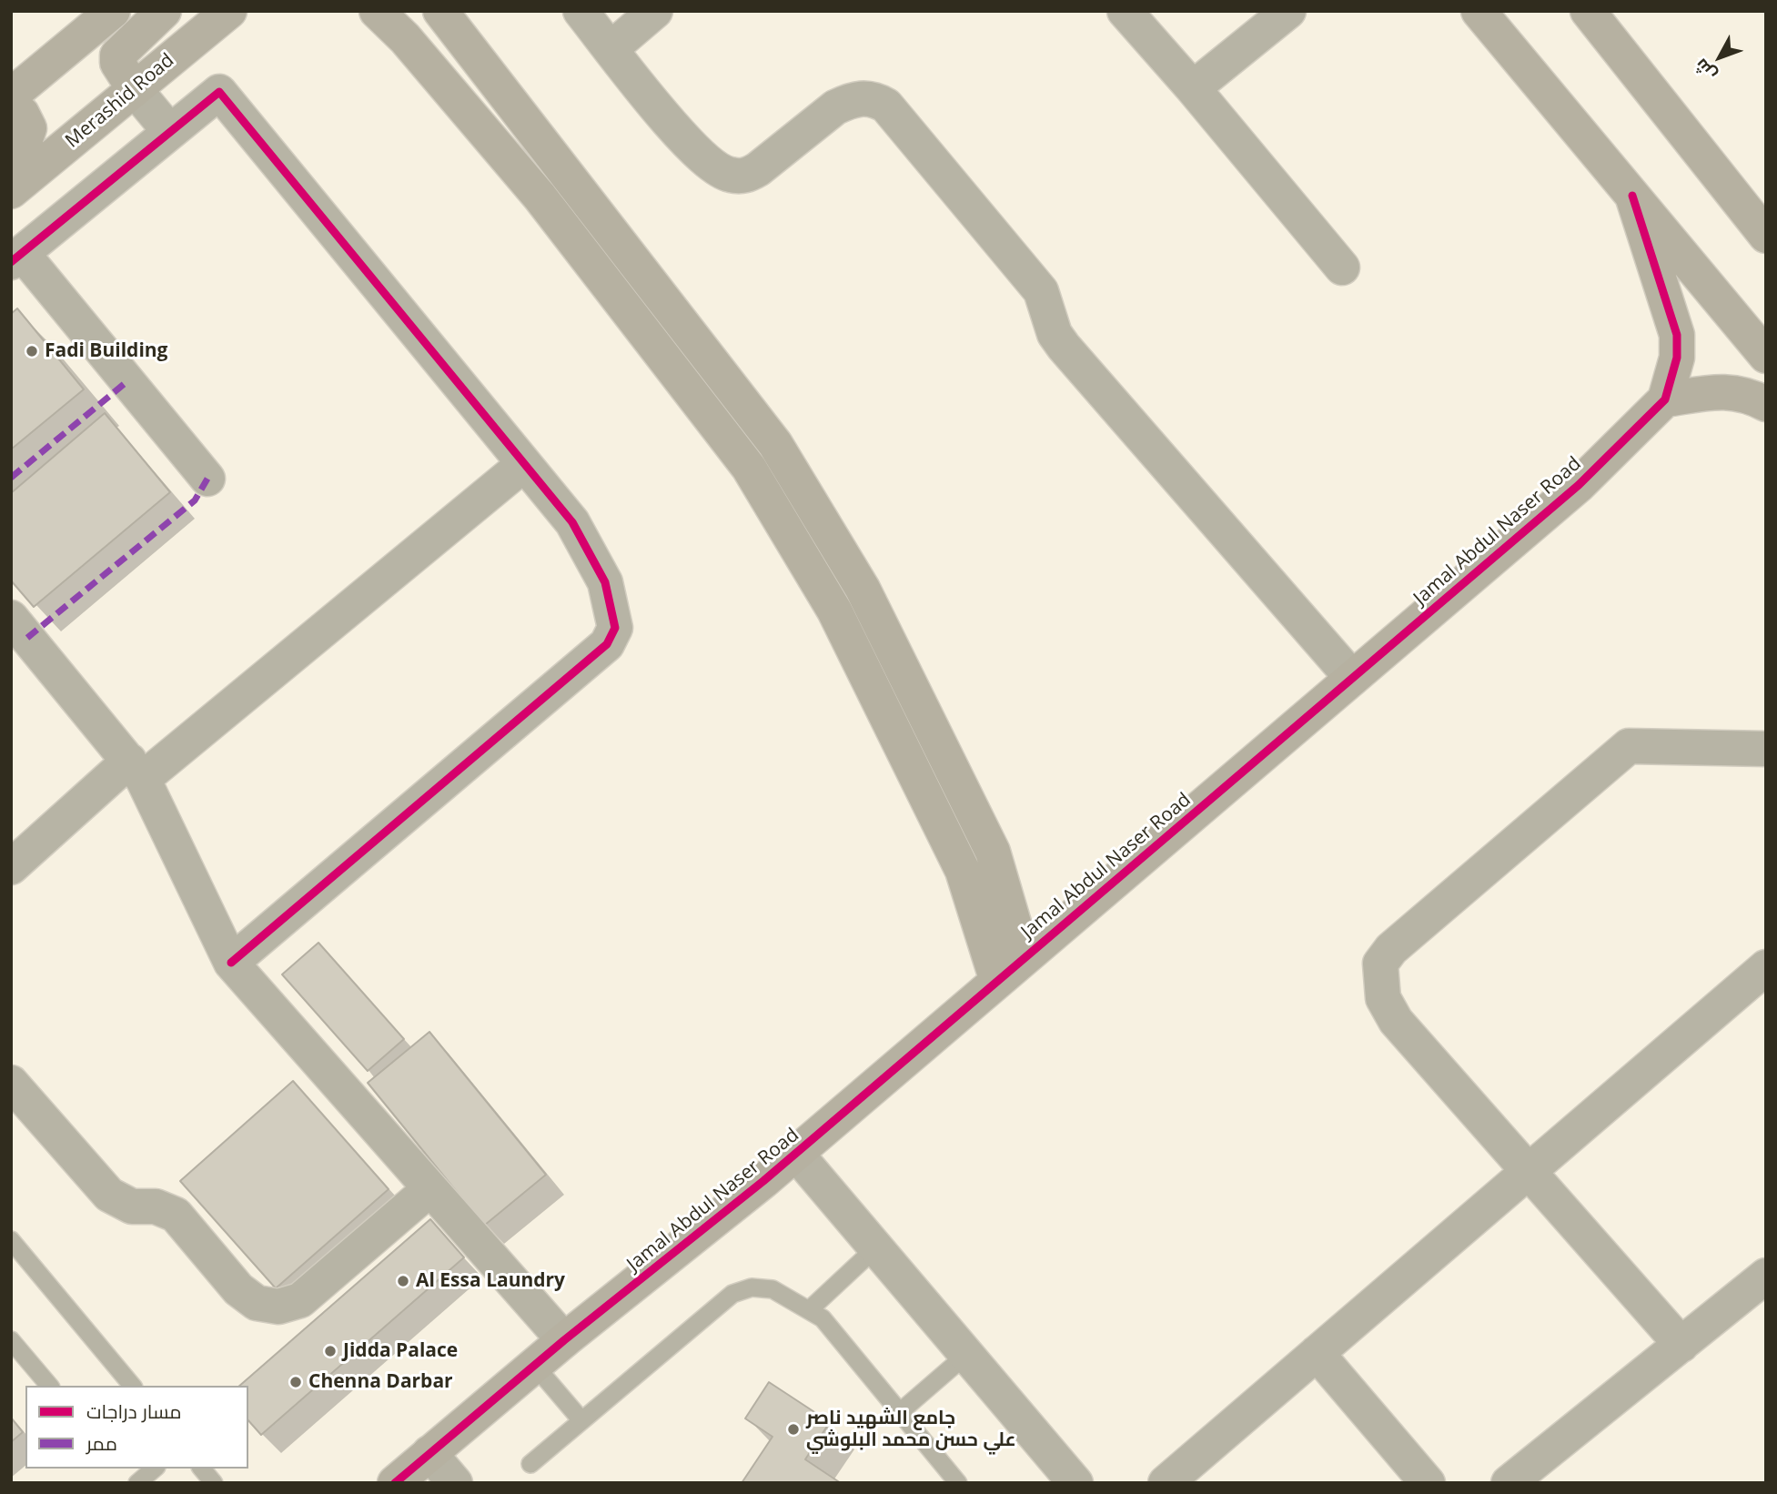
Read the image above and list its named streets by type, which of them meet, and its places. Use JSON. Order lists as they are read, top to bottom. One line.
{"streets":{"street":["Merashid Road","Jamal Abdul Naser Road"]},"places":["Fadi Building","Al Essa Laundry","Jidda Palace","Chenna Darbar","جامع الشهيد ناصر علي حسن محمد البلوشي"],"legend":["مسار دراجات","ممر"],"north":"bottom left"}
